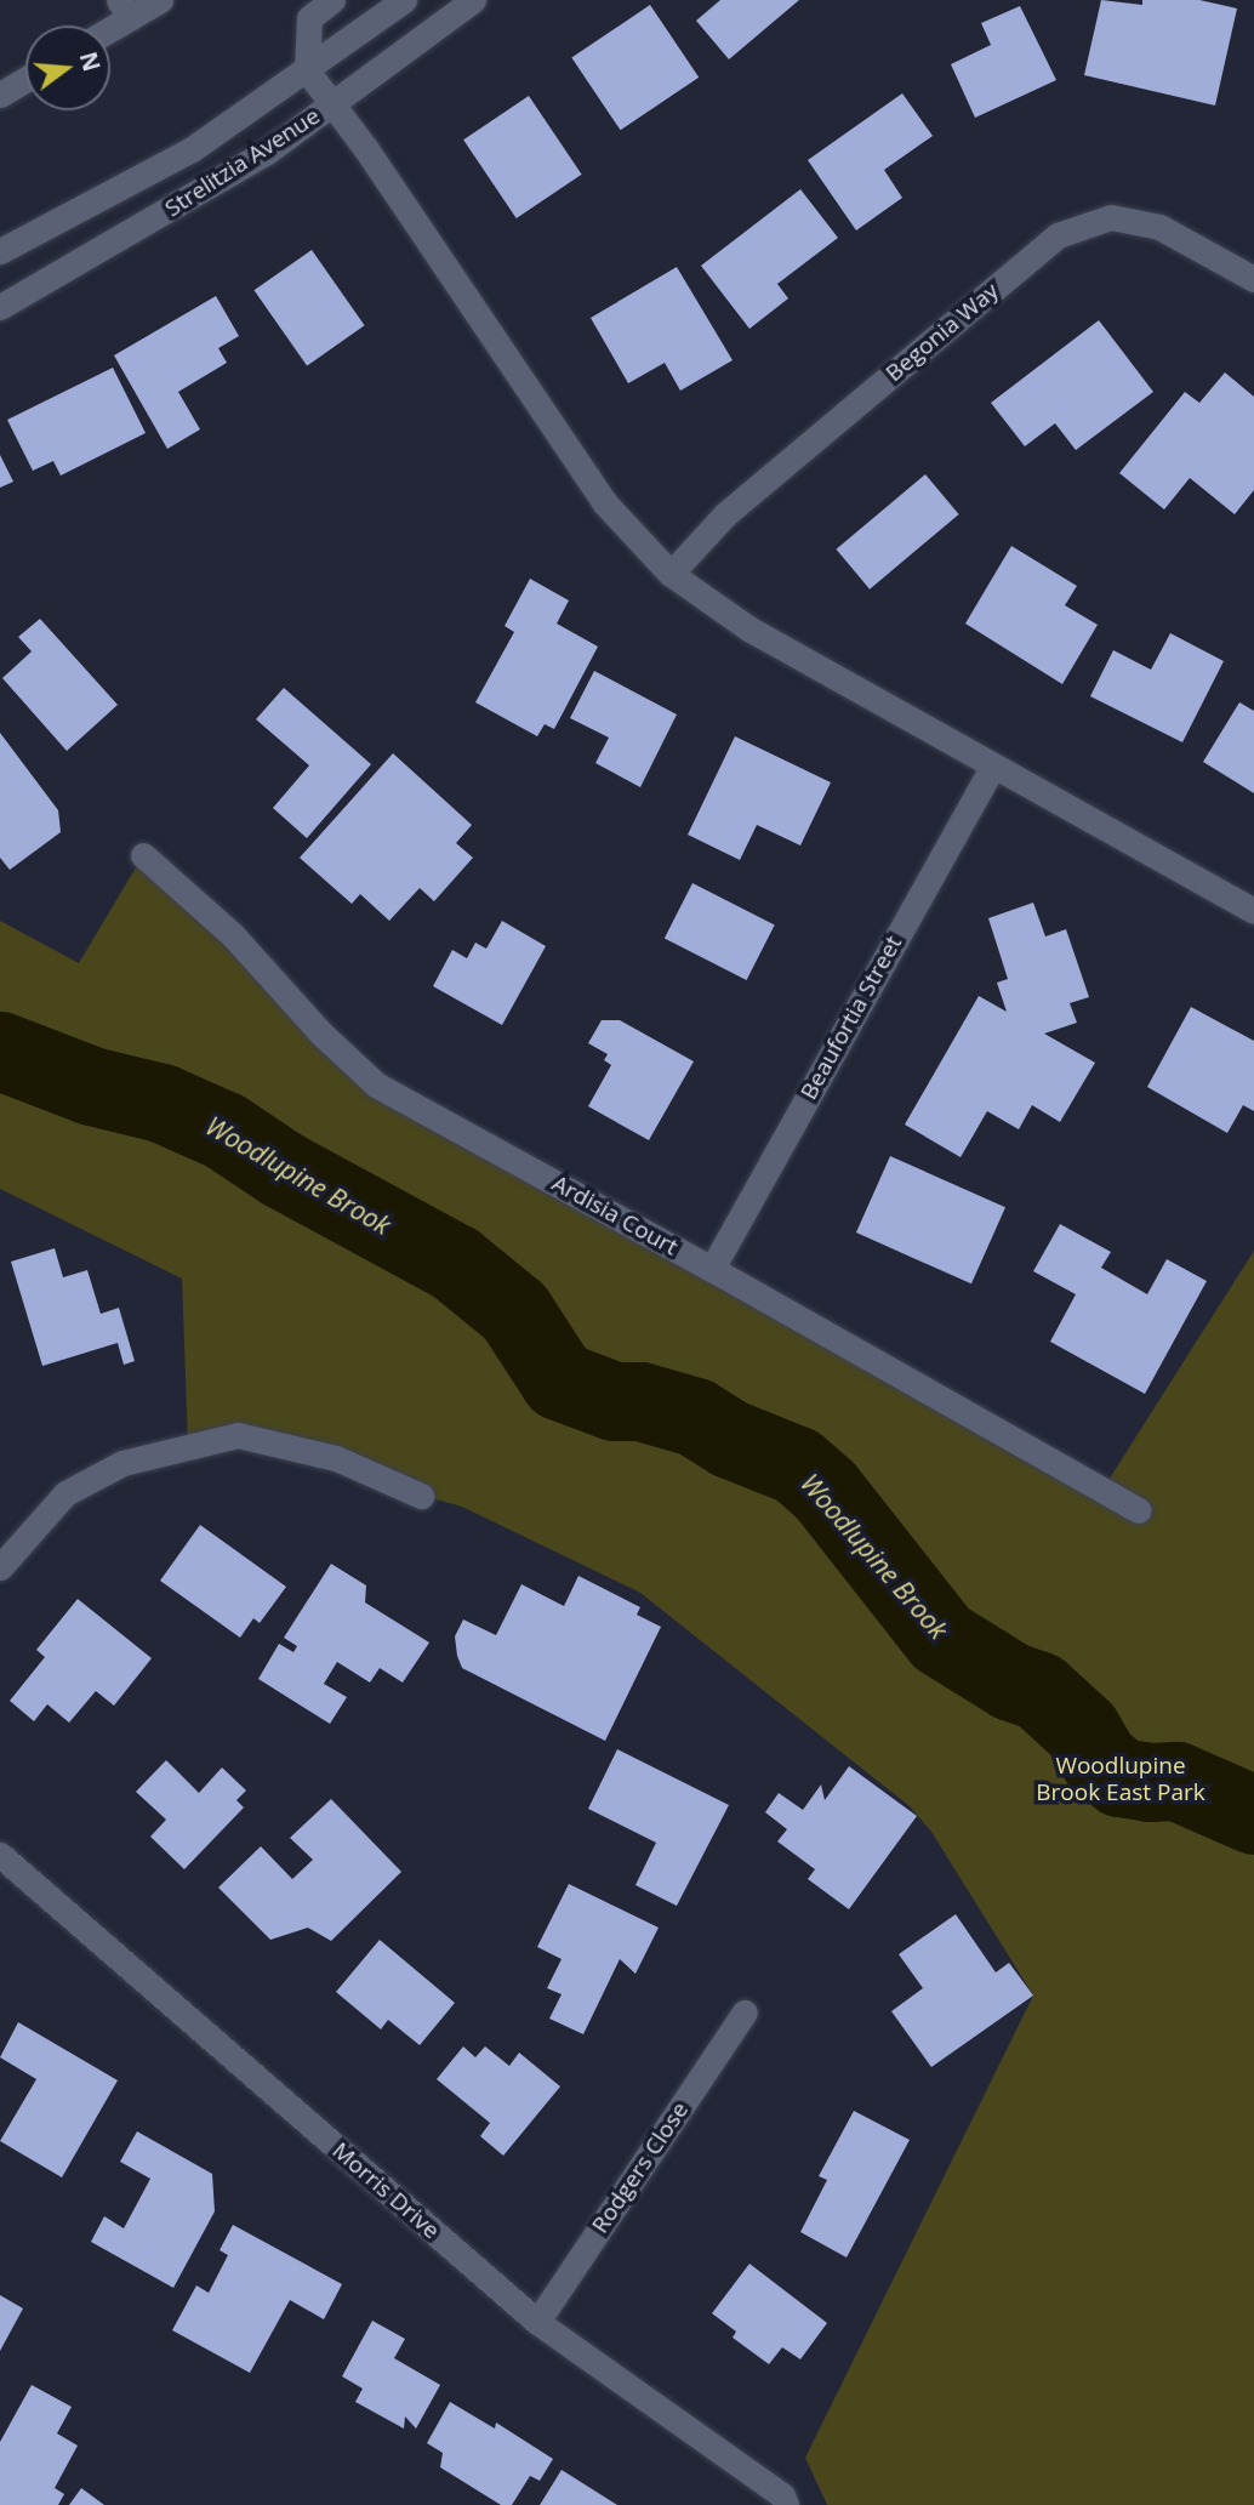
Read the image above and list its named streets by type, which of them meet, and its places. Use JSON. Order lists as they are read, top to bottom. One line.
{"streets":{"street":["Strelitzia Avenue","Begonia Way","Beaufortia Street","Ardisia Court","Rodgers Close","Morris Drive"]},"crossings":[["Beaufortia Street","Ardisia Court"],["Rodgers Close","Morris Drive"]],"water":["Woodlupine Brook"],"parks":["Woodlupine Brook East Park"],"north":"right"}
